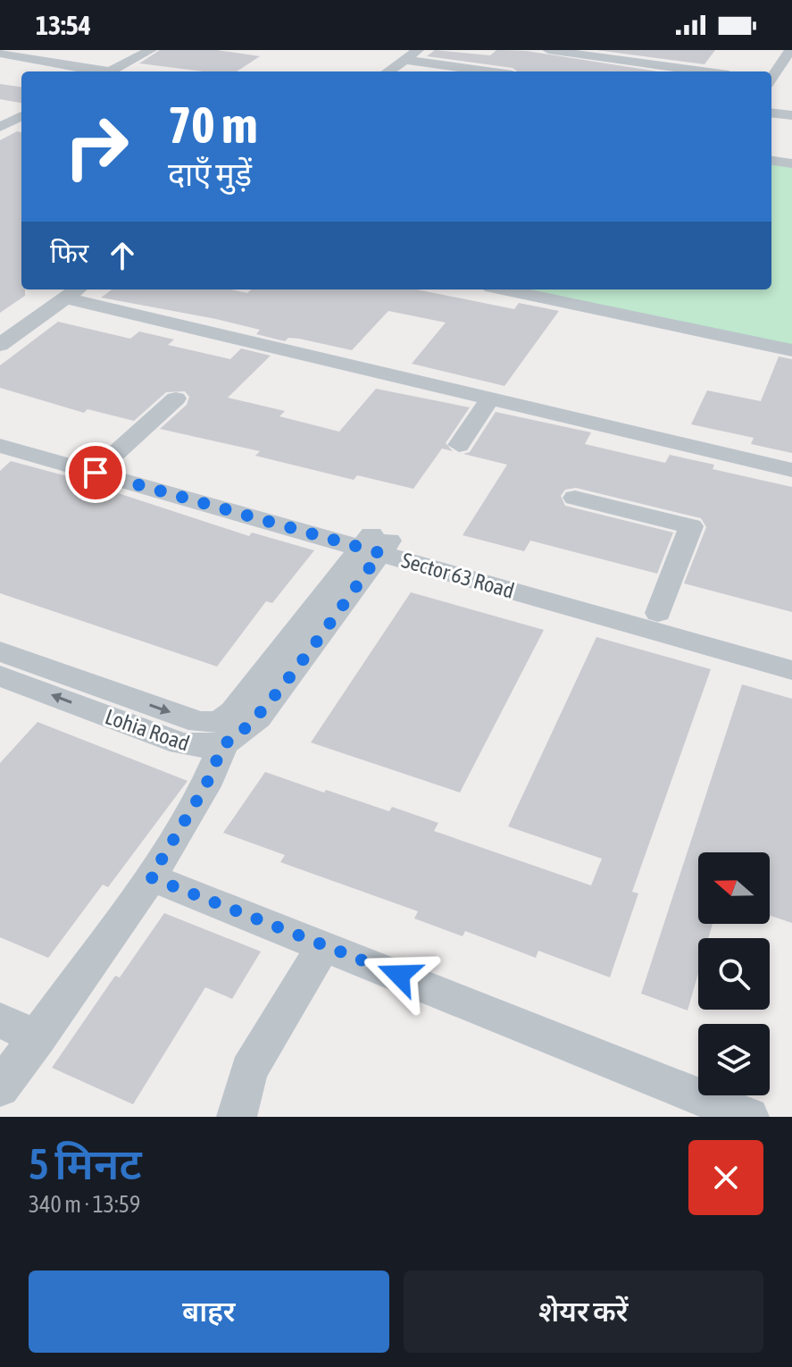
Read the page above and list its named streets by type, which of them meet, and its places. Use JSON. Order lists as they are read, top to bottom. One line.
{"streets":{"street":["Sector 63 Road","Lohia Road"]},"crossings":[["Sector 63 Road","Lohia Road"]],"north":"left","page":{"status":"13:54","turn":["70 m","दाएँ मुड़ें"],"then":"फिर","heading":["5 मिनट","340 m · 13:59"],"buttons":["बाहर","शेयर करें"]}}
